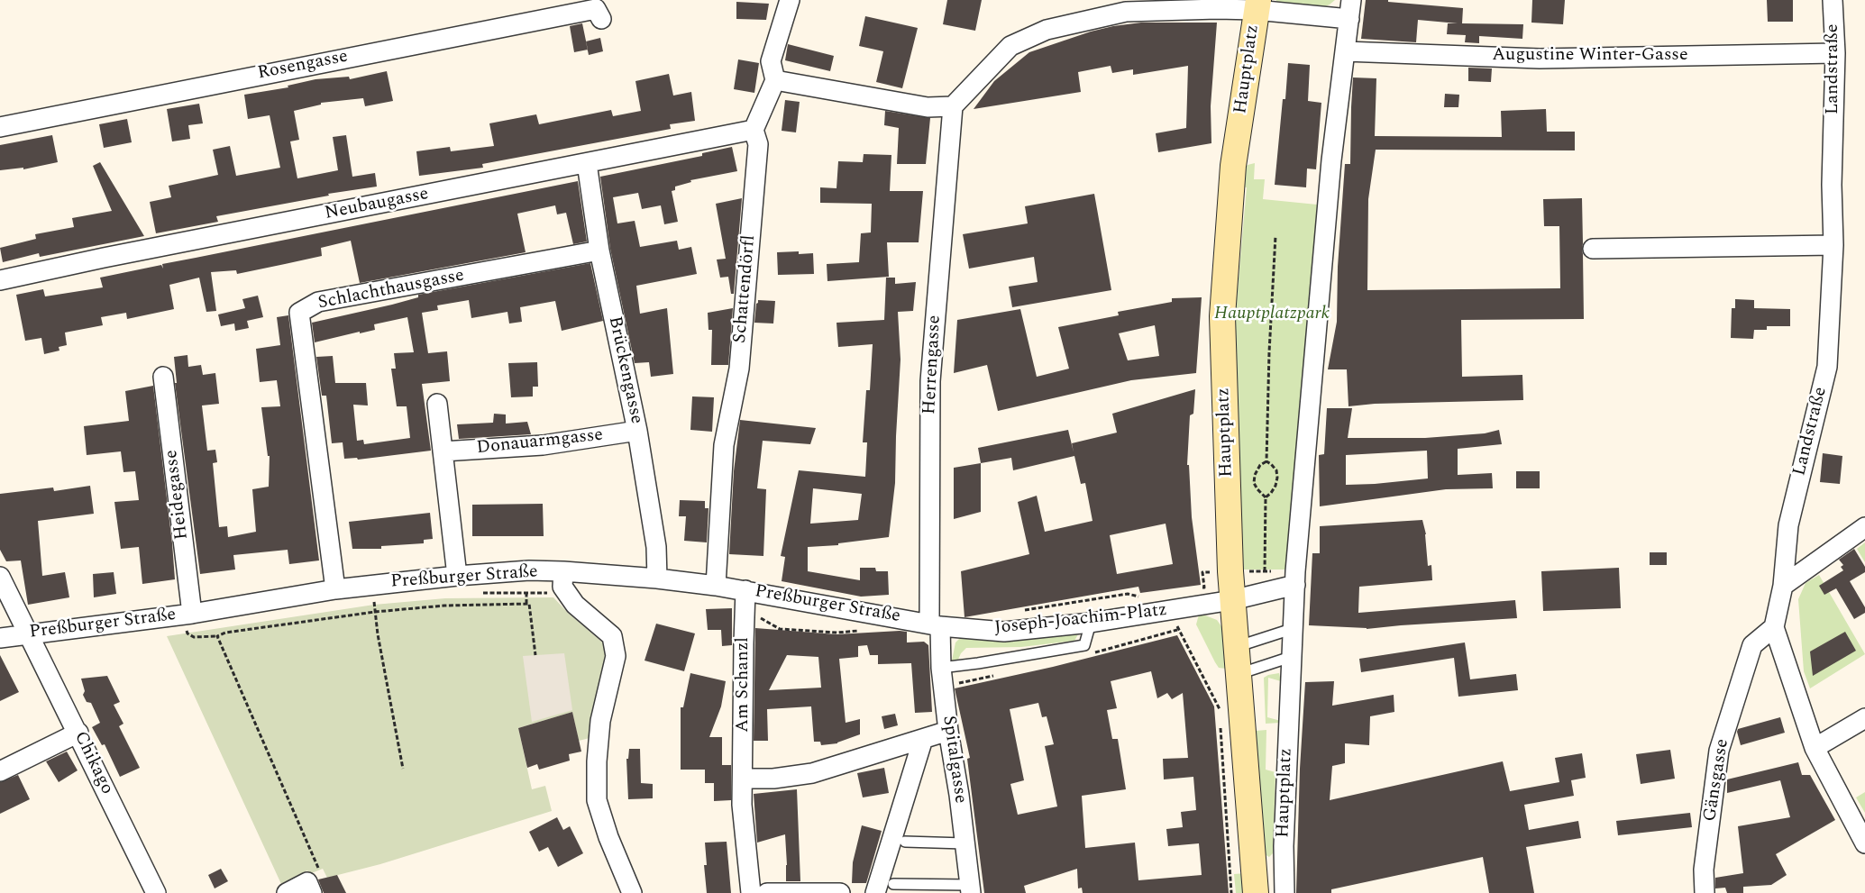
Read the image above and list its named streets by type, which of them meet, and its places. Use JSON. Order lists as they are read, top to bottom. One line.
{"streets":{"street":["Augustine Winter-Gasse","Rosengasse","Hauptplatz","Landstraße","Neubaugasse","Schattendörfl","Schlachthausgasse","Herrengasse","Brückengasse","Donauarmgasse","Heidegasse","Preßburger Straße","Joseph-Joachim-Platz","Am Schanzl","Spitalgasse","Chikago","Gänsgasse"]},"crossings":[["Augustine Winter-Gasse","Hauptplatz"],["Augustine Winter-Gasse","Landstraße"],["Hauptplatz","Joseph-Joachim-Platz"],["Landstraße","Gänsgasse"],["Neubaugasse","Schattendörfl"],["Neubaugasse","Brückengasse"],["Schattendörfl","Preßburger Straße"],["Schlachthausgasse","Brückengasse"],["Schlachthausgasse","Preßburger Straße"],["Herrengasse","Preßburger Straße"],["Herrengasse","Joseph-Joachim-Platz"],["Herrengasse","Spitalgasse"],["Brückengasse","Donauarmgasse"],["Brückengasse","Preßburger Straße"],["Heidegasse","Preßburger Straße"],["Preßburger Straße","Joseph-Joachim-Platz"],["Preßburger Straße","Am Schanzl"],["Preßburger Straße","Spitalgasse"],["Preßburger Straße","Chikago"],["Joseph-Joachim-Platz","Spitalgasse"]],"parks":["Hauptplatzpark"]}
